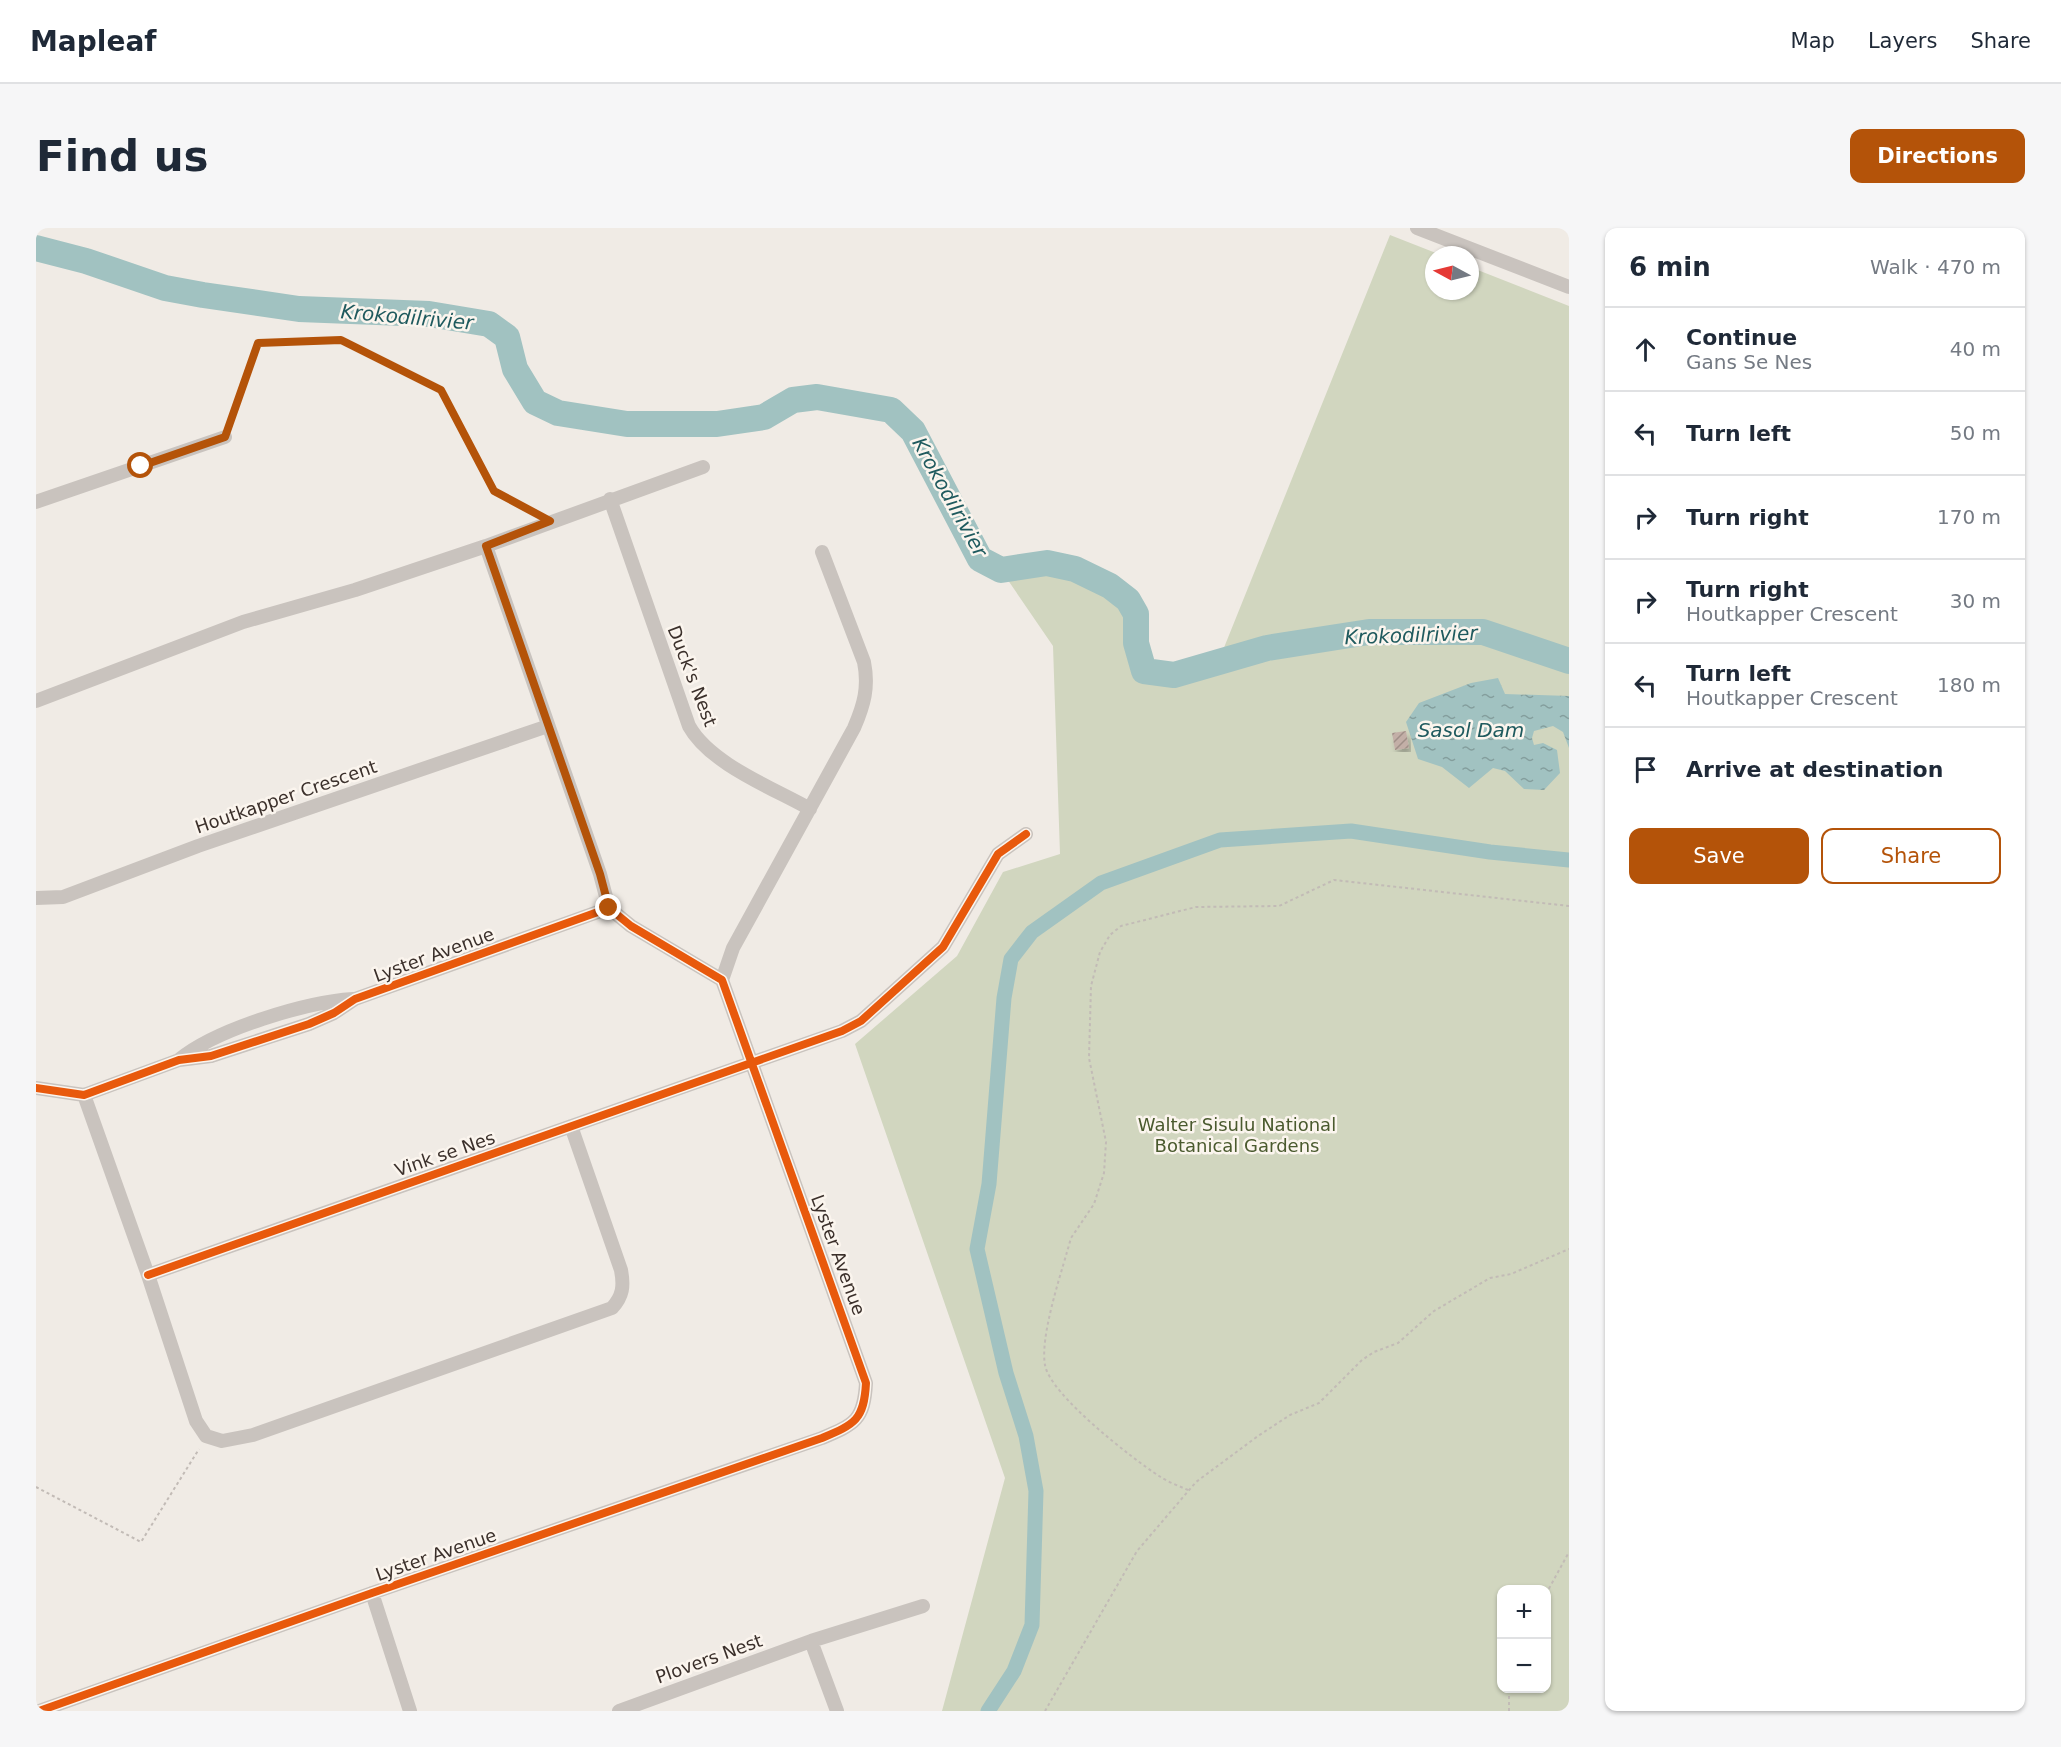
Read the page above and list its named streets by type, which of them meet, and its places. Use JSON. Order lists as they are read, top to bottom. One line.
{"streets":{"street":["Duck's Nest","Houtkapper Crescent","Lyster Avenue","Vink se Nes","Plovers Nest"]},"crossings":[["Lyster Avenue","Vink se Nes"]],"water":["Krokodilrivier","Sasol Dam"],"parks":["Walter Sisulu National Botanical Gardens"],"north":"left","page":{"header":"Mapleaf","nav":["Map","Layers","Share"],"buttons":["Directions",["Save","Share"]],"title":"Find us","heading":["6 min","Walk · 470 m"],"list":[["Continue","Gans Se Nes","40 m"],["Turn left","50 m"],["Turn right","170 m"],["Turn right","Houtkapper Crescent","30 m"],["Turn left","Houtkapper Crescent","180 m"],"Arrive at destination"],"map_buttons":["+","−"]}}
